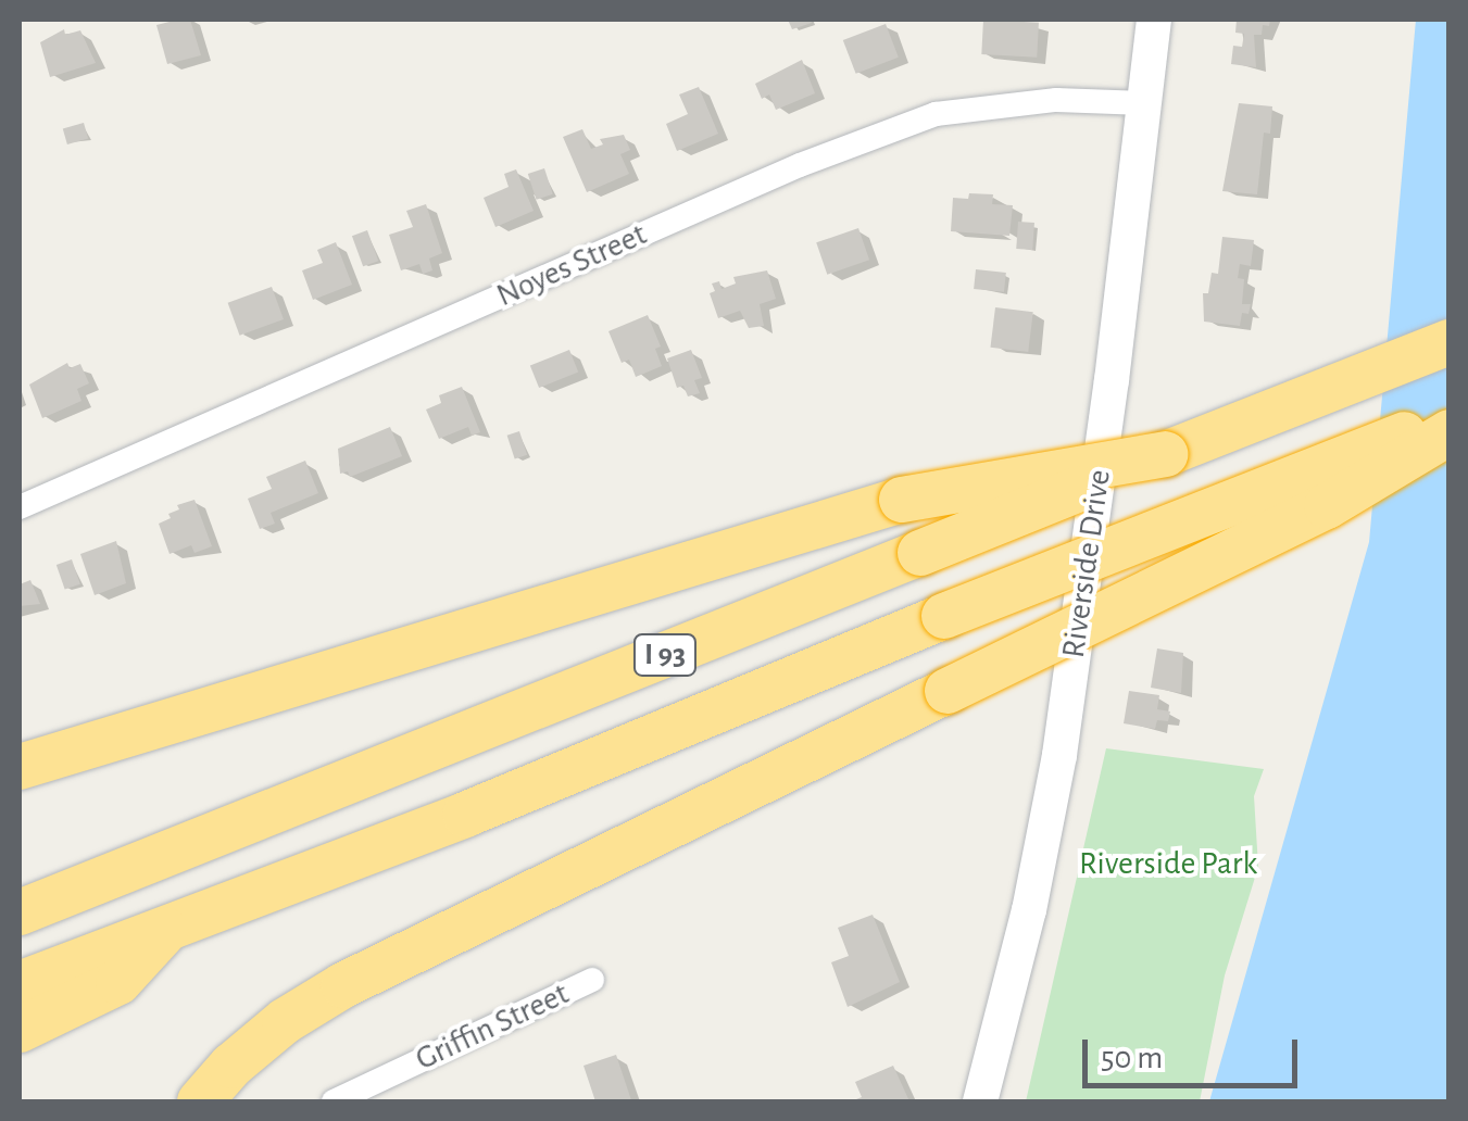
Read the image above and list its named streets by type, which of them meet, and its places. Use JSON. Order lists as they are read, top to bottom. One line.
{"streets":{"highway":["I 93"],"main road":["Riverside Drive"],"street":["Noyes Street","Griffin Street"]},"crossings":[["Noyes Street","Riverside Drive"]],"parks":["Riverside Park"],"scale_bar":"50 m"}
